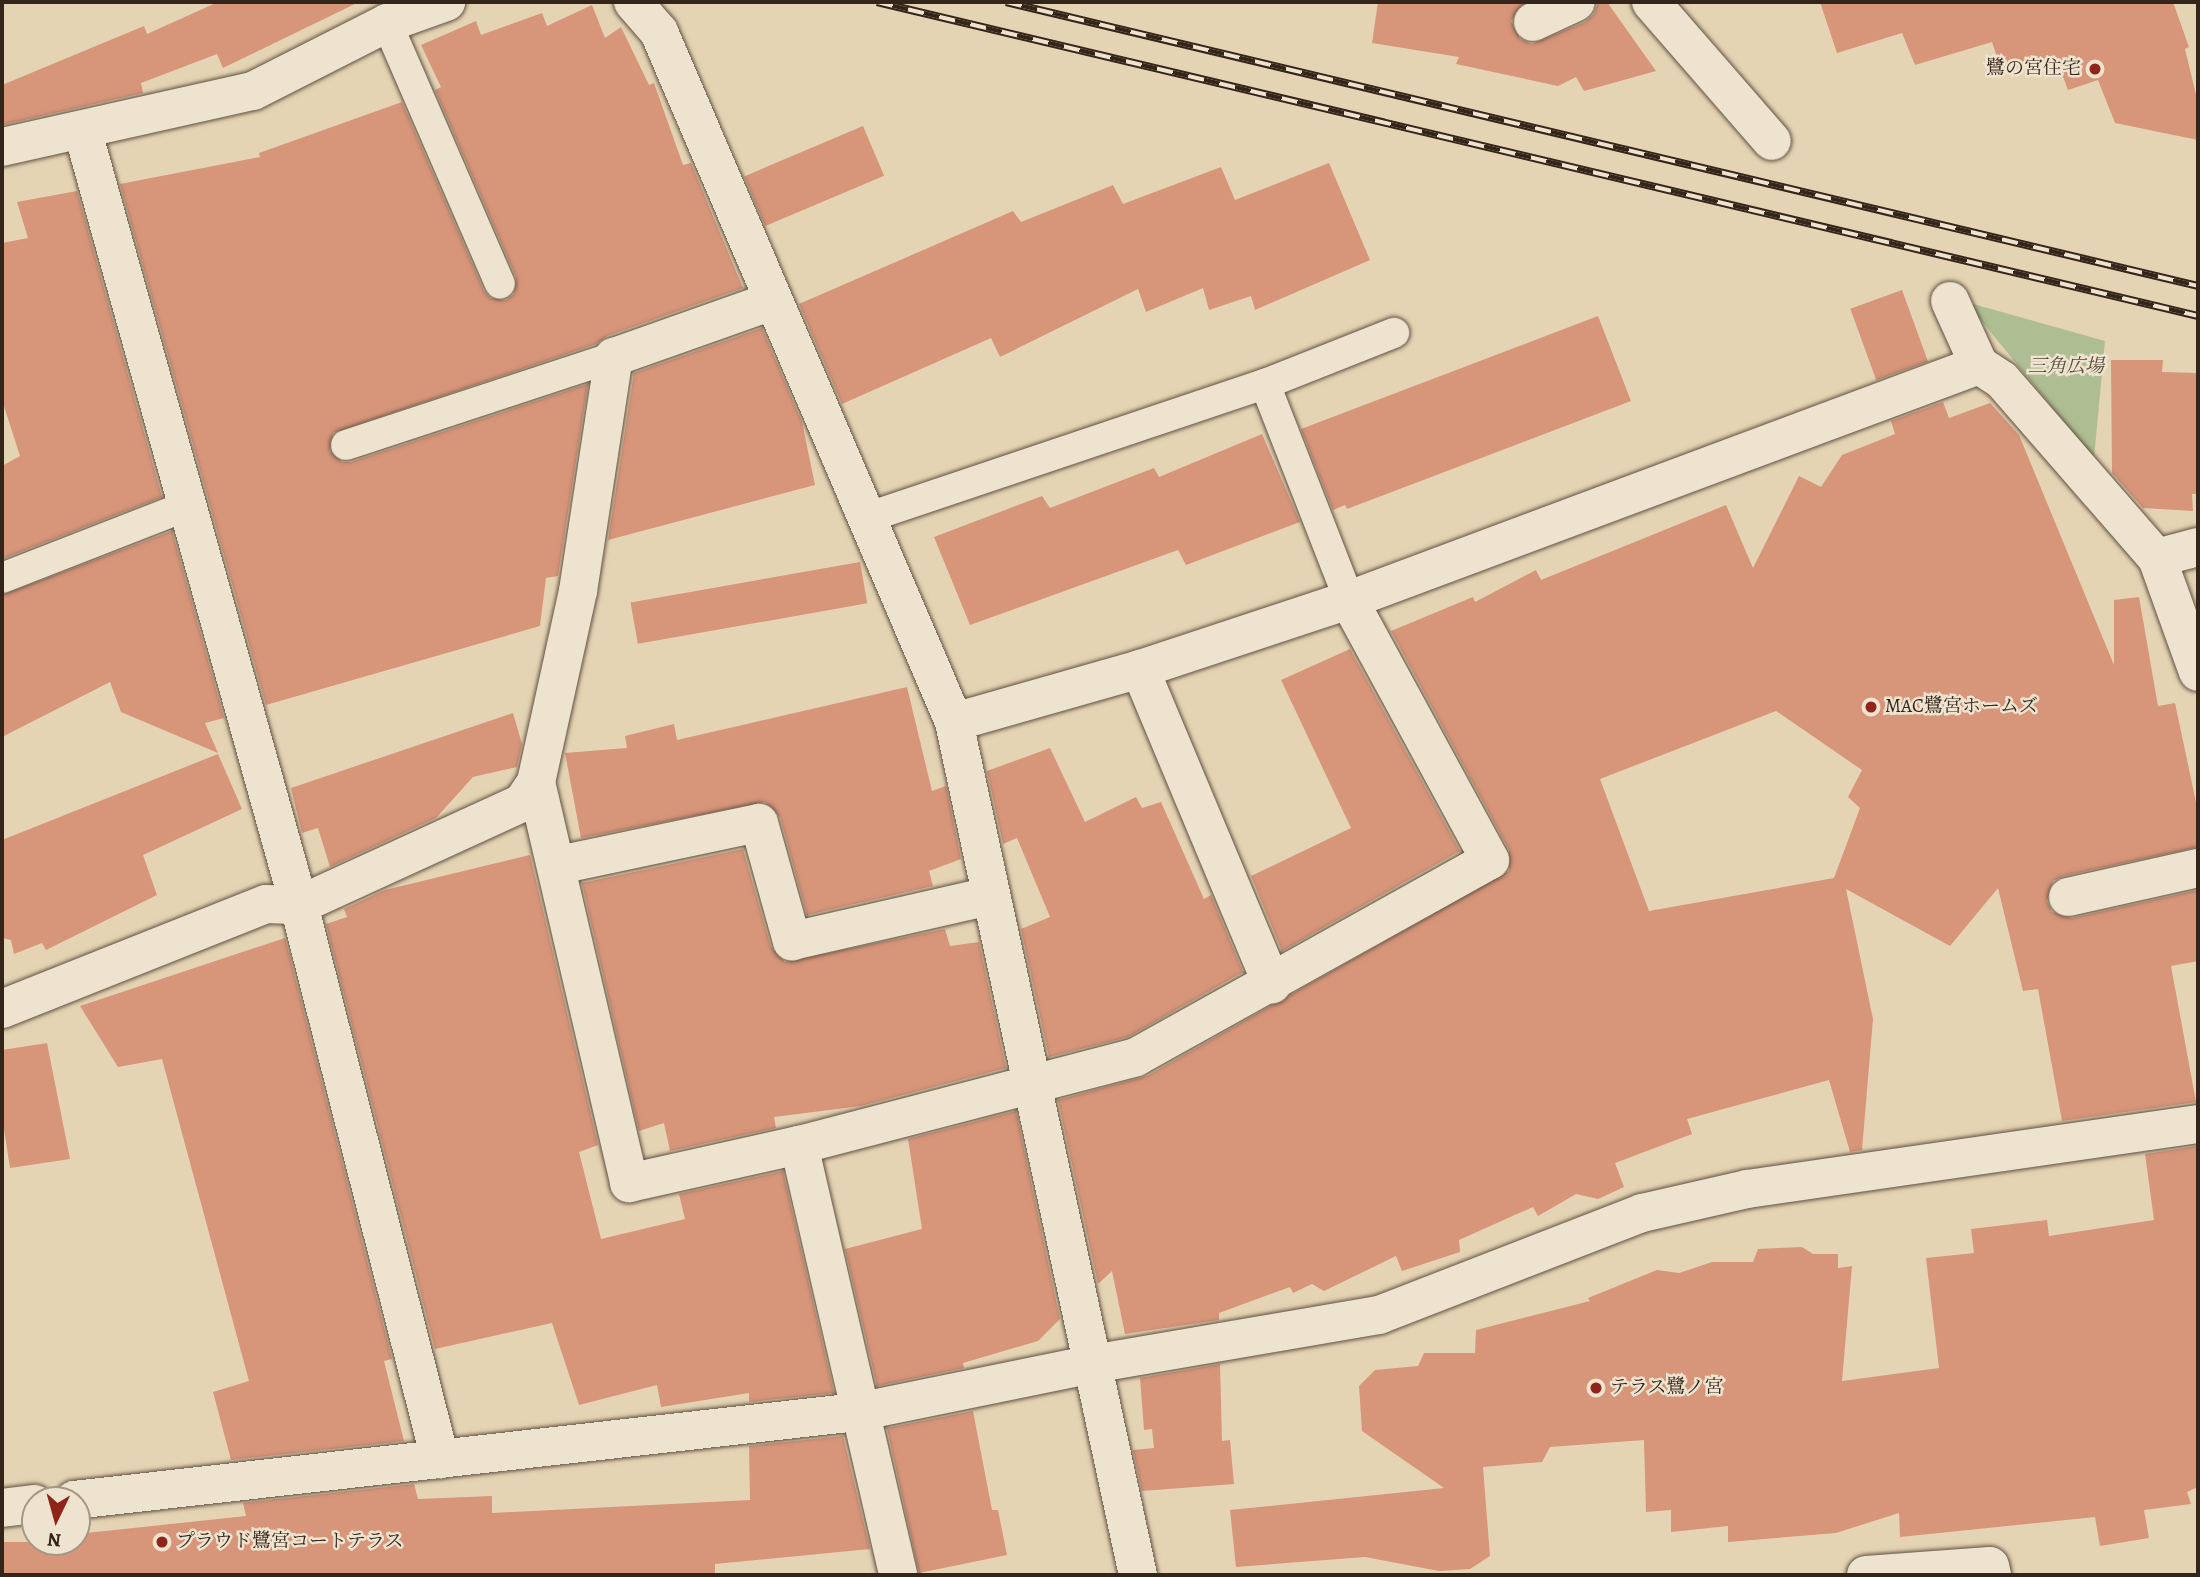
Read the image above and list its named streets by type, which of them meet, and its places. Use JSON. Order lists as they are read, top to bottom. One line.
{"parks":["三角広場"],"places":["鷺の宮住宅","MAC鷺宮ホームズ","テラス鷺ノ宮","プラウド鷺宮コートテラス"],"north":"bottom"}
